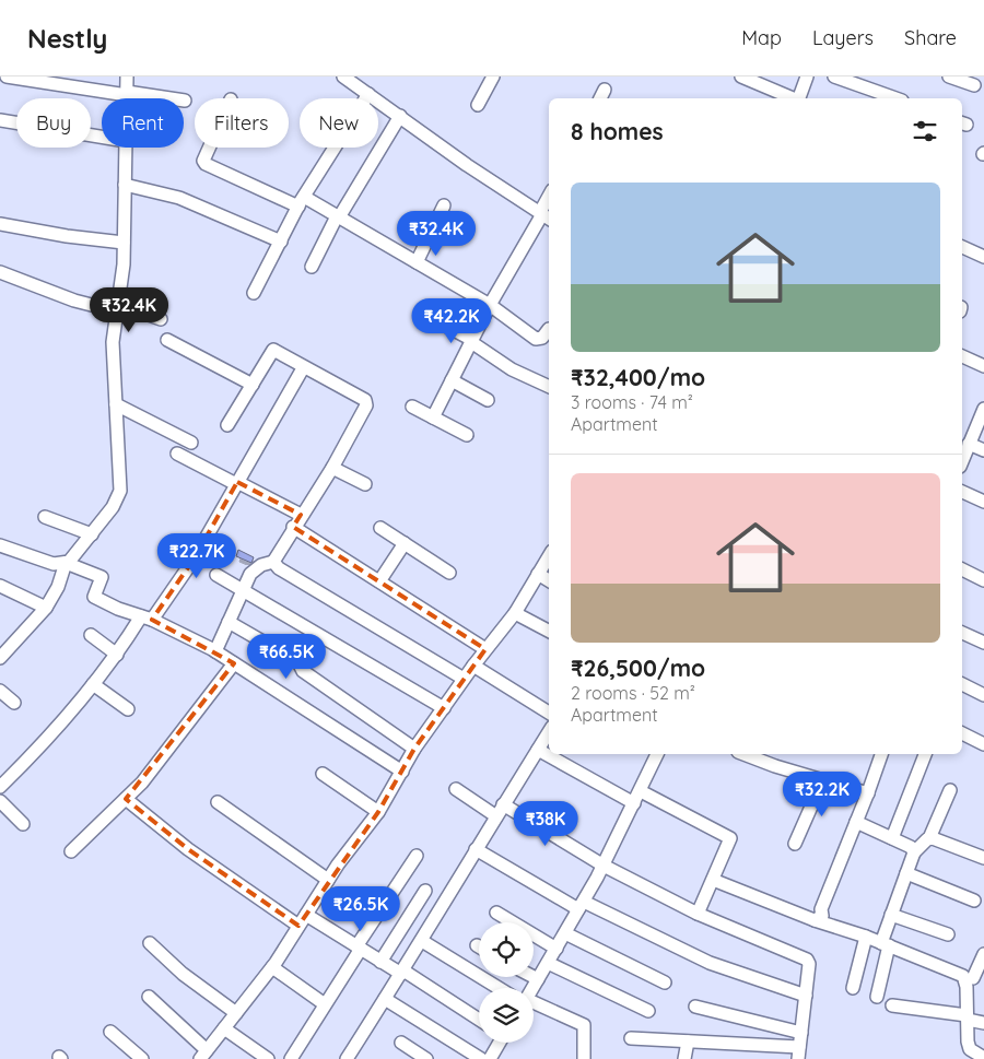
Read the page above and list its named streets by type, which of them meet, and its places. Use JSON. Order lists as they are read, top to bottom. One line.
{"page":{"header":"Nestly","nav":["Map","Layers","Share"],"chip":["Buy","Rent","Filters","New"],"heading":"8 homes","list":[{"name":"₹32,400/mo","note":"3 rooms · 74 m² · Apartment"},{"name":"₹26,500/mo","note":"2 rooms · 52 m² · Apartment"}],"price":["₹32.4K","₹32.4K","₹42.2K","₹22.7K","₹66.5K","₹32.2K","₹38K","₹26.5K"]}}
